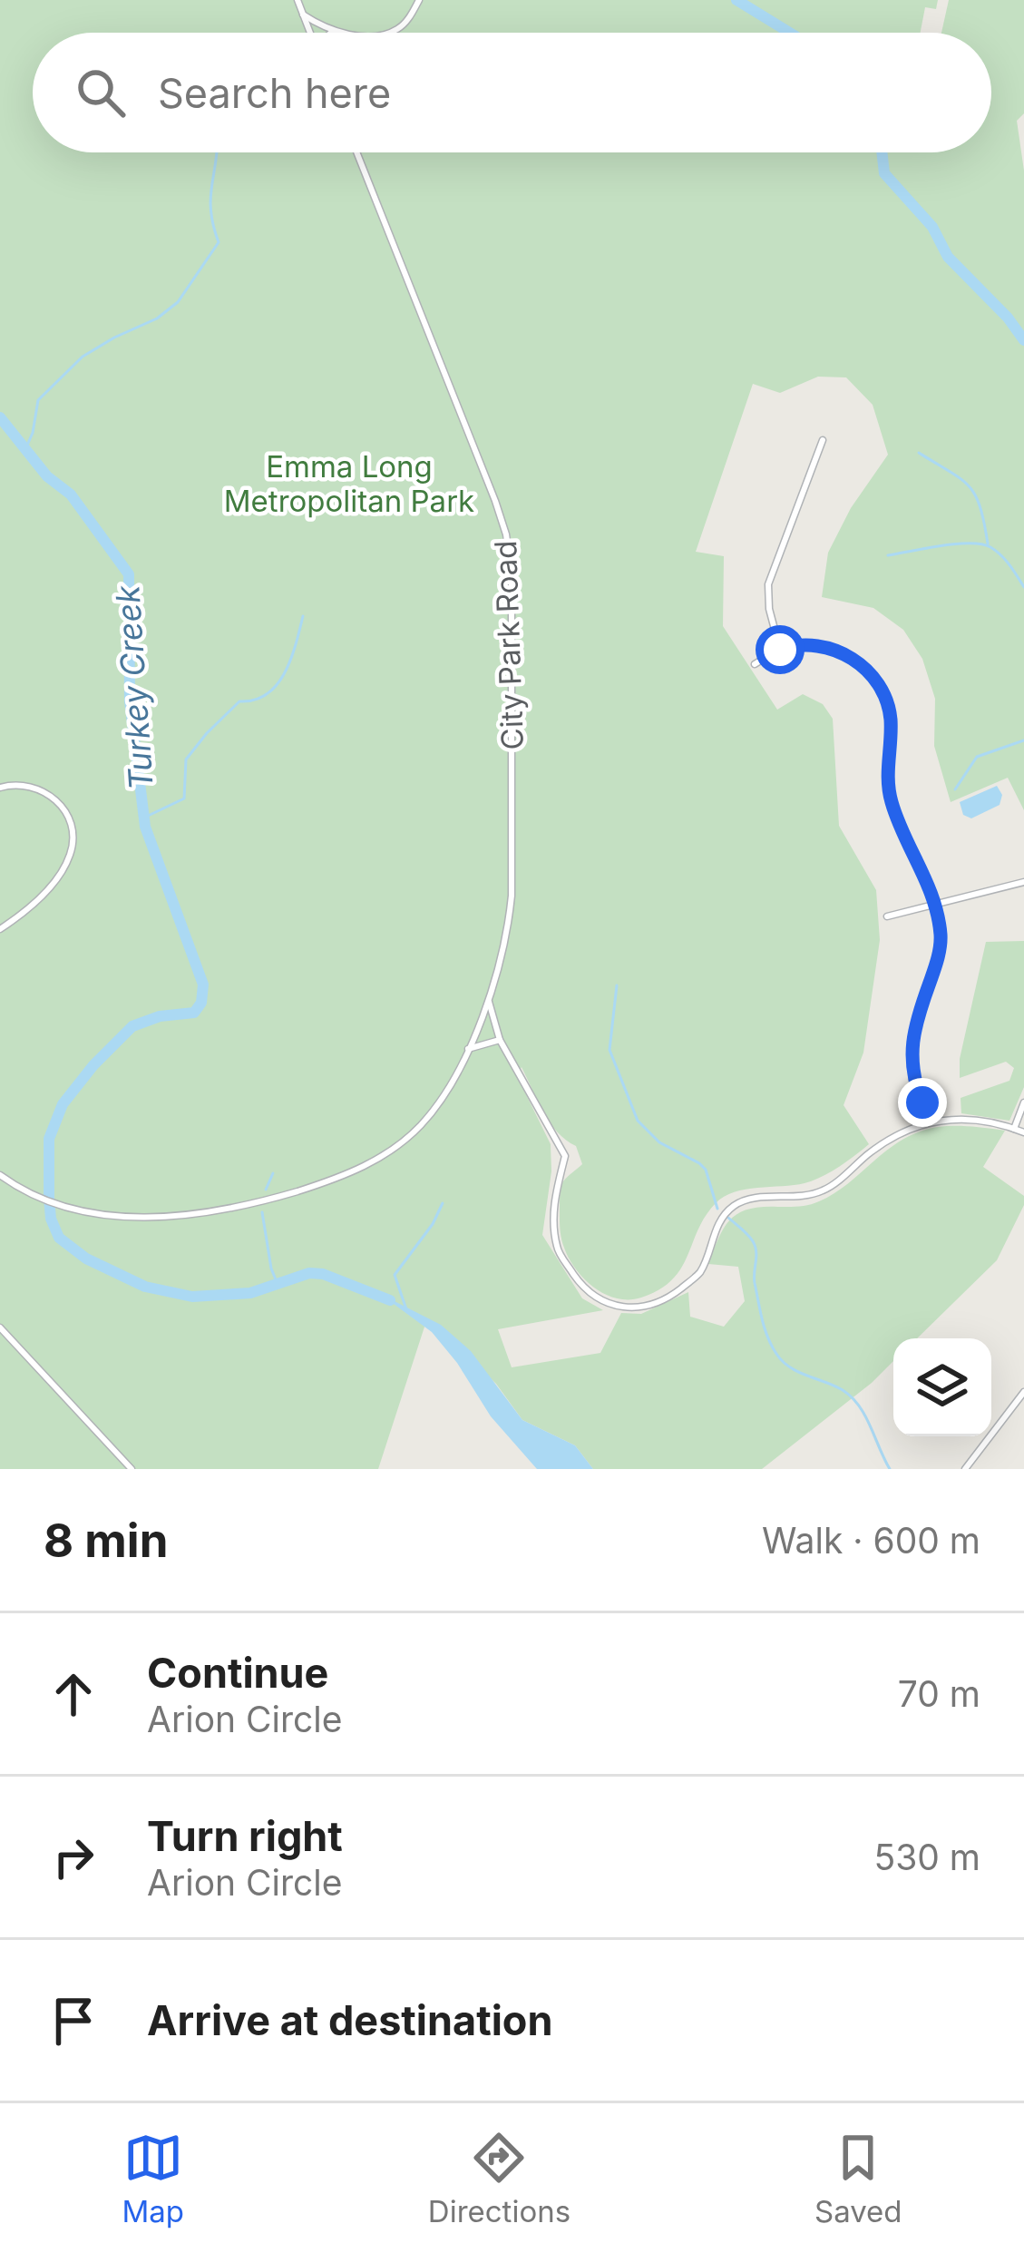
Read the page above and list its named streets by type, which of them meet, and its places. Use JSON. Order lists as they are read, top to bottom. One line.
{"streets":{"street":["City Park Road"]},"water":["Turkey Creek"],"parks":["Emma Long Metropolitan Park"],"page":{"search":"Search here","heading":["8 min","Walk · 600 m"],"list":[["Continue","Arion Circle","70 m"],["Turn right","Arion Circle","530 m"],"Arrive at destination"],"nav":["Map","Directions","Saved"]}}
